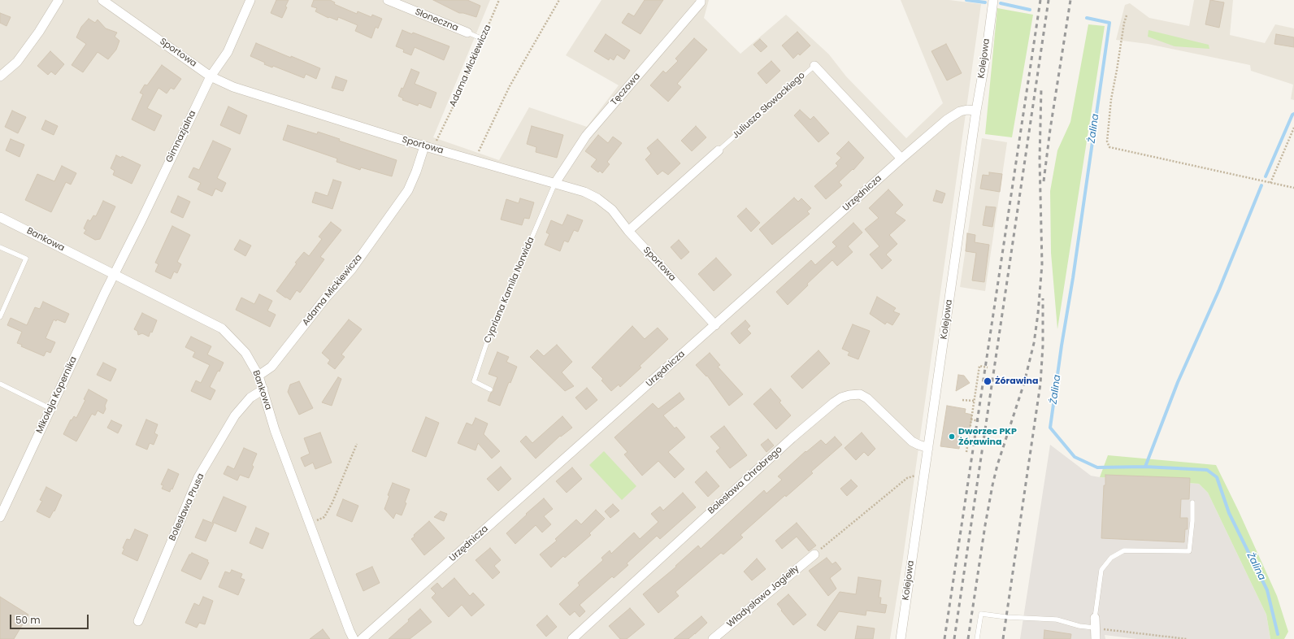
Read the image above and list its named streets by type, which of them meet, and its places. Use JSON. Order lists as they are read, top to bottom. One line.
{"streets":{"street":["Słoneczna","Sportowa","Kolejowa","Adama Mickiewicza","Tęczowa","Juliusza Słowackiego","Gimnazjalna","Urzędnicza","Bankowa","Mikołaja Kopernika","Bolesława Chrobrego","Bolesława Prusa","Władysława Jagiełły"],"lane":["Cypriana Kamila Norwida"]},"crossings":[["Sportowa","Adama Mickiewicza"],["Sportowa","Tęczowa"],["Sportowa","Juliusza Słowackiego"],["Sportowa","Gimnazjalna"],["Sportowa","Urzędnicza"],["Sportowa","Cypriana Kamila Norwida"],["Kolejowa","Urzędnicza"],["Kolejowa","Bolesława Chrobrego"],["Adama Mickiewicza","Bankowa"],["Tęczowa","Cypriana Kamila Norwida"],["Juliusza Słowackiego","Urzędnicza"],["Gimnazjalna","Bankowa"],["Gimnazjalna","Mikołaja Kopernika"],["Bankowa","Mikołaja Kopernika"],["Bankowa","Bolesława Prusa"]],"water":["Żalina"],"places":["Żórawina","Dworzec PKP Żórawina"],"scale_bar":"50 m"}
